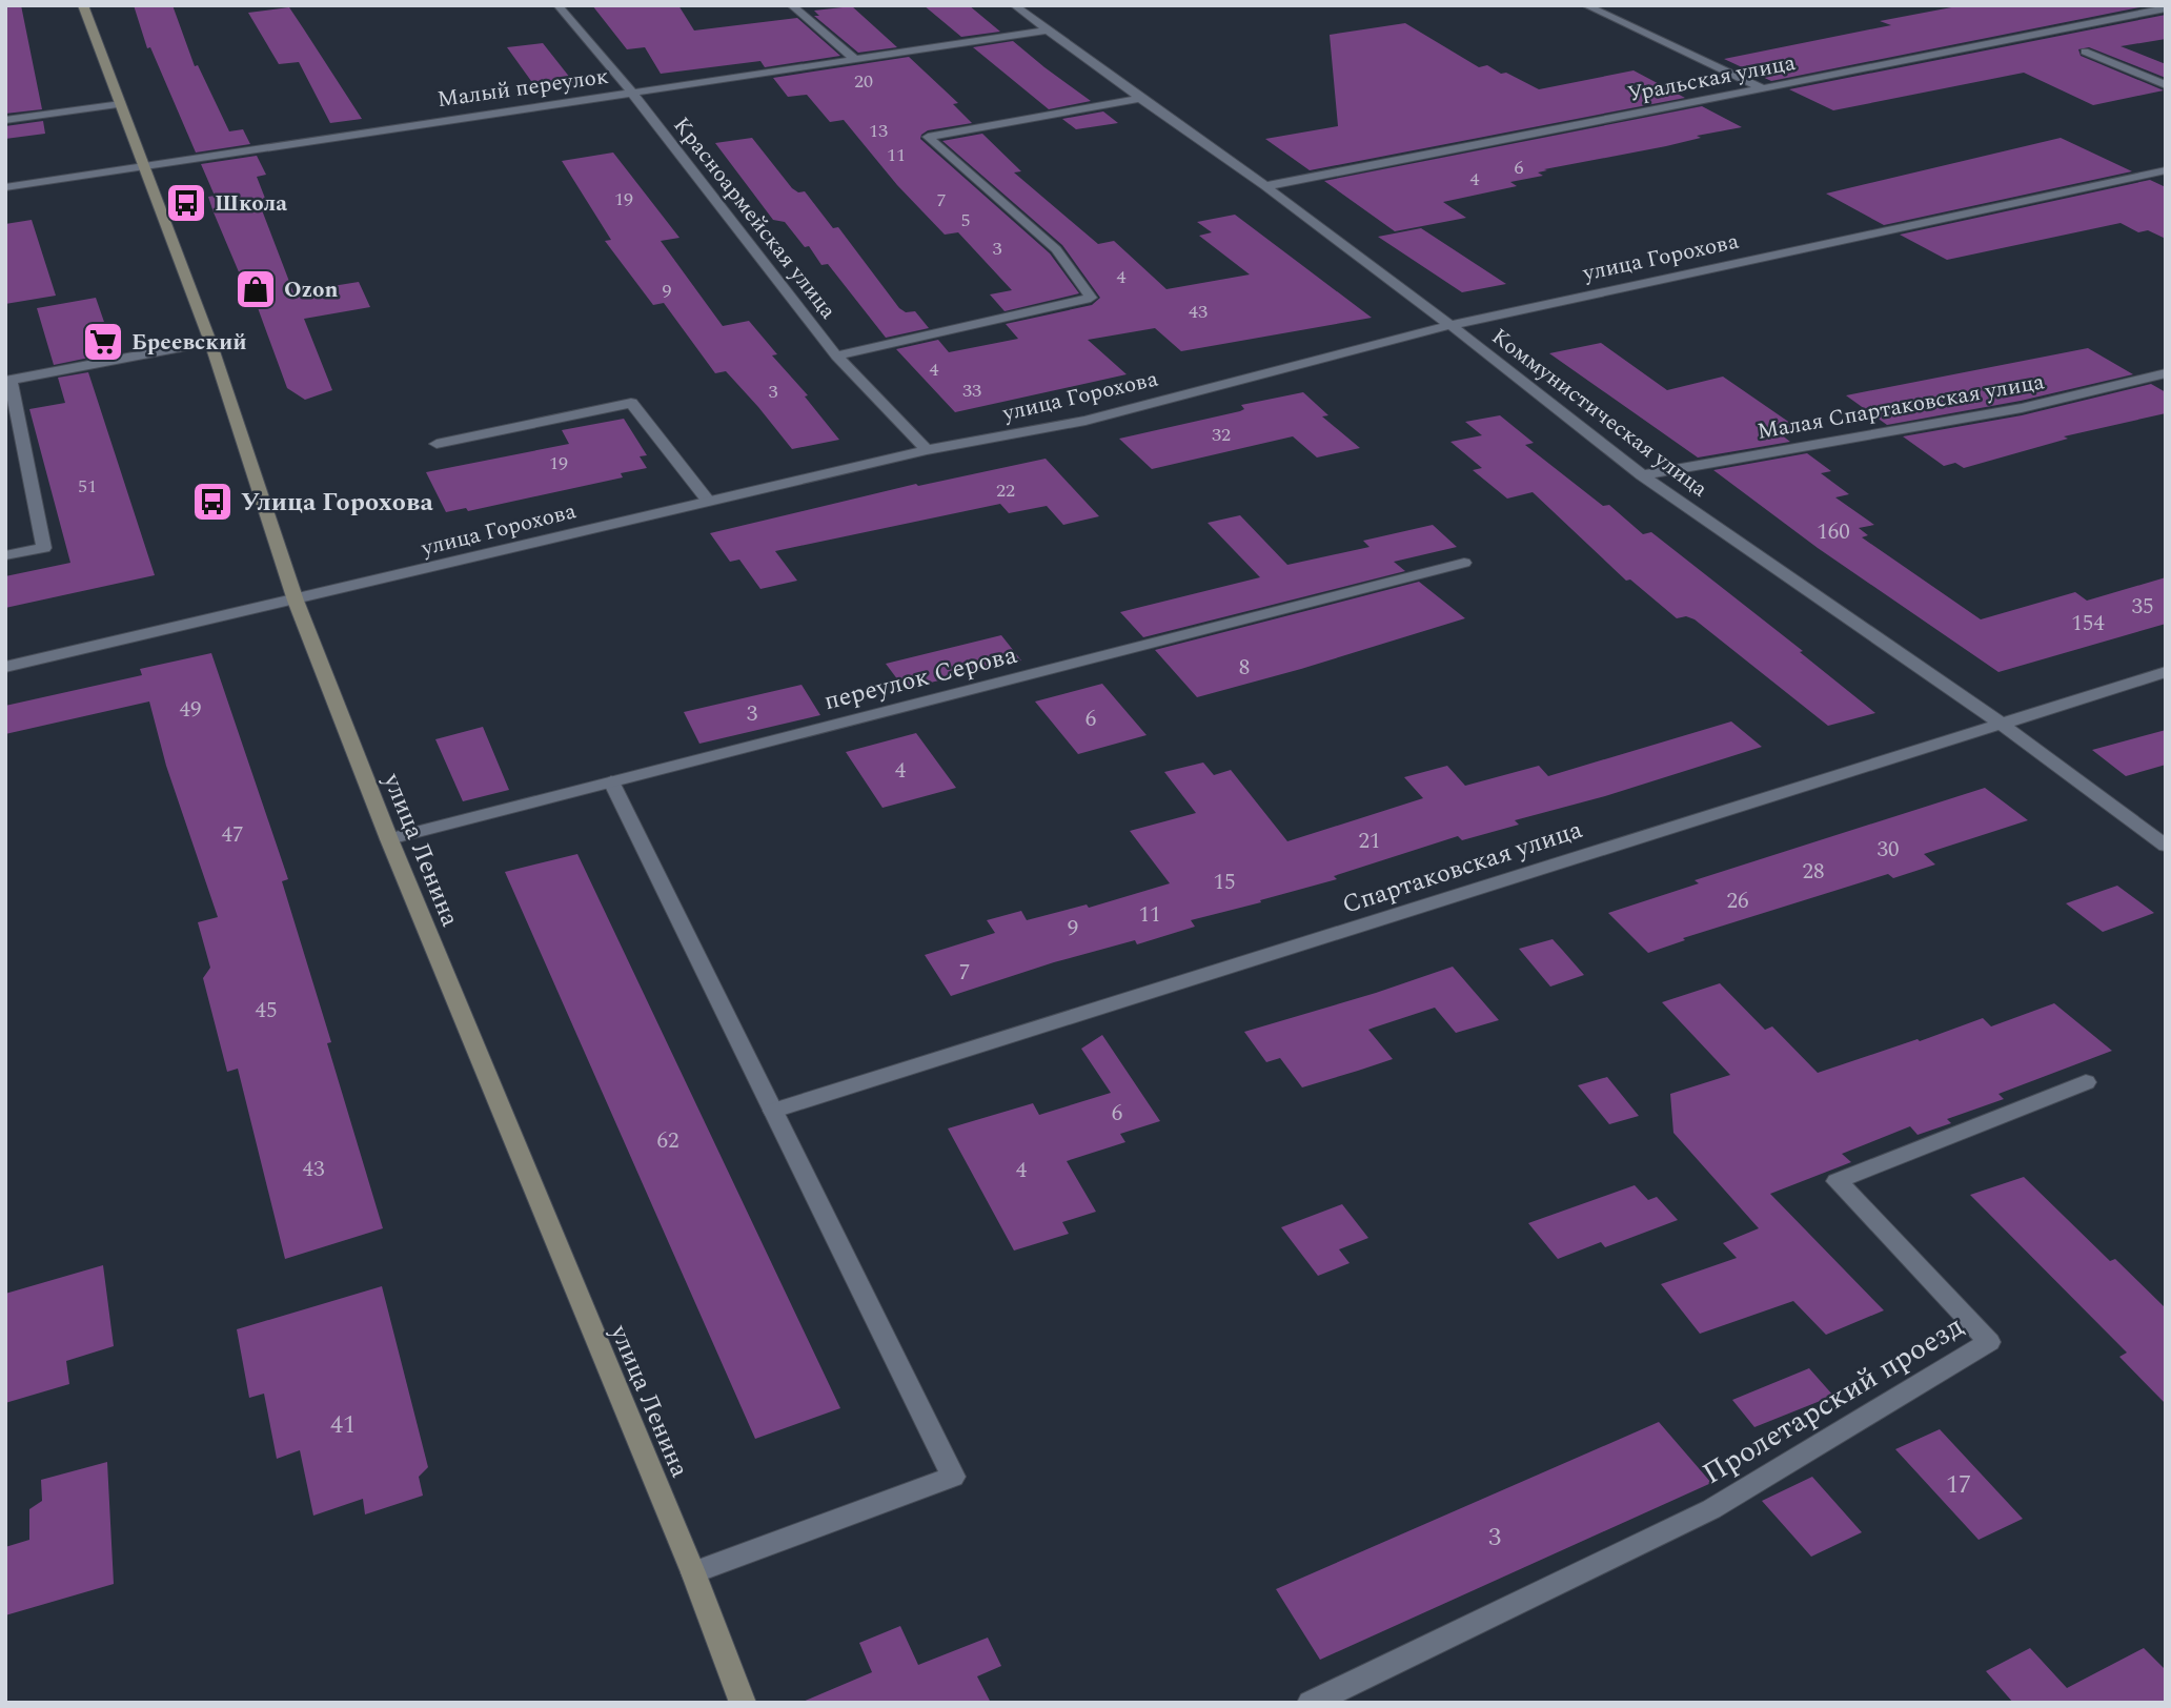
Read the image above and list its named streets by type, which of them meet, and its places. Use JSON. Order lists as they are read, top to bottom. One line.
{"streets":{"street":["Уральская улица","Малый переулок","Красноармейская улица","улица Горохова","Малая Спартаковская улица","Коммунистическая улица","переулок Серова","улица Ленина","Спартаковская улица","Пролетарский проезд"]},"crossings":[["Уральская улица","Коммунистическая улица"],["Малый переулок","Красноармейская улица"],["Малый переулок","Коммунистическая улица"],["Малый переулок","улица Ленина"],["Красноармейская улица","улица Горохова"],["улица Горохова","Коммунистическая улица"],["улица Горохова","улица Ленина"],["Малая Спартаковская улица","Коммунистическая улица"],["Коммунистическая улица","Спартаковская улица"],["переулок Серова","улица Ленина"]],"places":{"bus stop":["Школа","Улица Горохова"],"shop":["Ozon"],"supermarket":["Бреевский"]},"house_numbers":["20","13","11","6","4","19","7","5","3","4","9","43","4","33","3","32","19","51","22","160","35","154","8","49","3","6","4","47","21","30","28","15","26","11","9","7","45","6","62","43","4","41","17","3"]}
